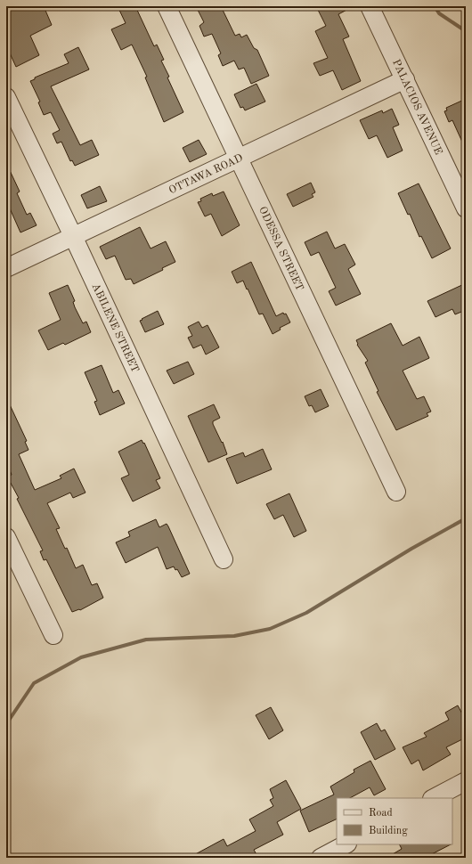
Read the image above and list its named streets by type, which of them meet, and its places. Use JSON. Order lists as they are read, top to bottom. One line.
{"streets":{"street":["PALACIOS AVENUE","OTTAWA ROAD","ODESSA STREET","ABILENE STREET"]},"crossings":[["PALACIOS AVENUE","OTTAWA ROAD"],["OTTAWA ROAD","ODESSA STREET"],["OTTAWA ROAD","ABILENE STREET"]],"legend":["Road","Building"]}
